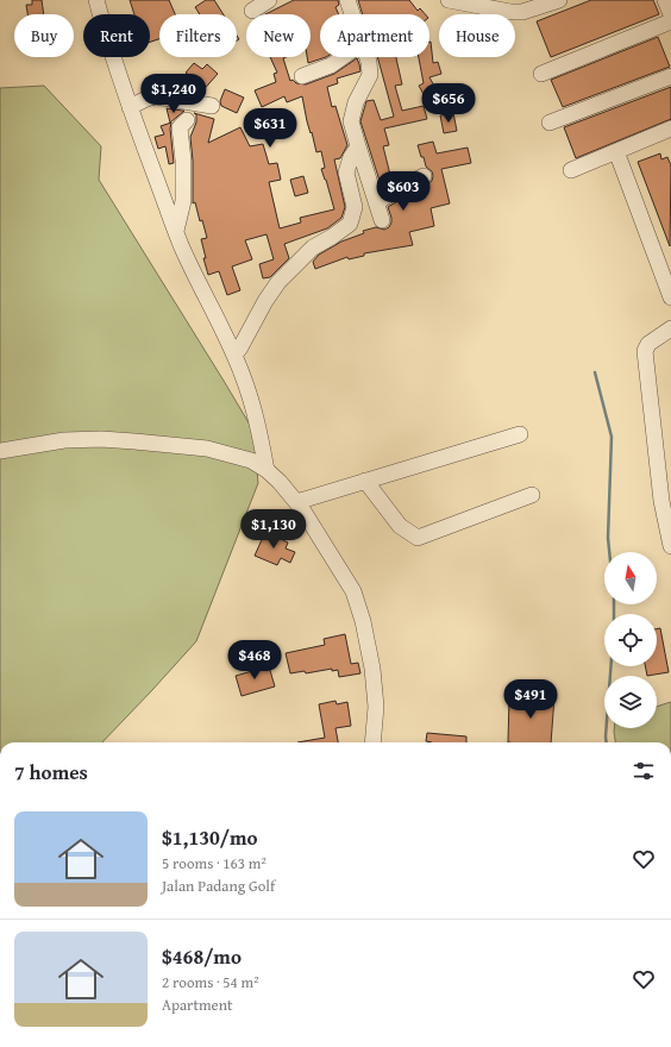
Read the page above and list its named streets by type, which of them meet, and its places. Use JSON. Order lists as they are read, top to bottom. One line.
{"north":"top","page":{"chip":["Buy","Rent","Filters","New","Apartment","House"],"price":["$1,240","$656","$631","$603","$1,130","$468","$491"],"heading":"7 homes","list":[{"name":"$1,130/mo","note":"5 rooms · 163 m² · Jalan Padang Golf"},{"name":"$468/mo","note":"2 rooms · 54 m² · Apartment"}]}}
